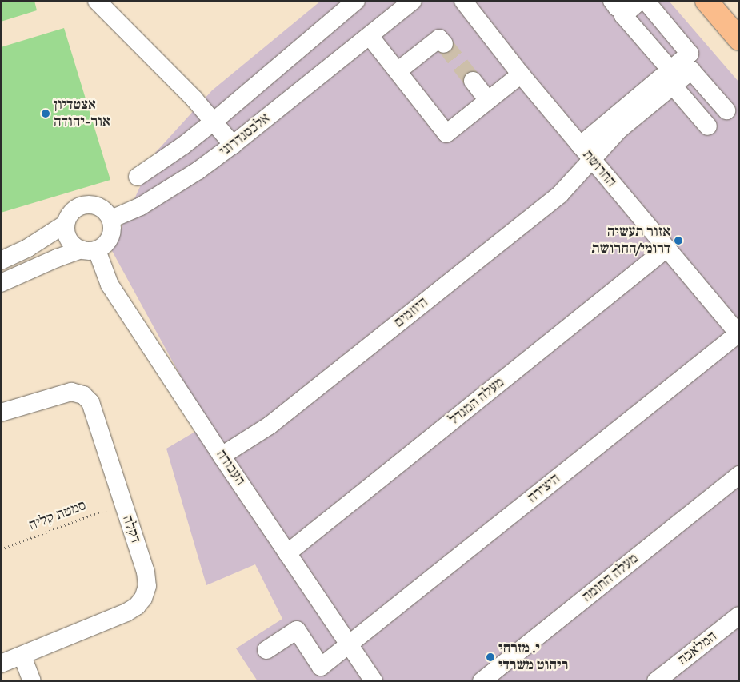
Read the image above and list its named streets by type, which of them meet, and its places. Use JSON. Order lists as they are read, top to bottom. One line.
{"streets":{"street":["אלכסנדרוני","החרושת","היוזמים","מעלה המגדל","העבודה","היצירה","דקלה","מעלה החומה","המלאכה"],"path":["סמטת קליה"]},"crossings":[["אלכסנדרוני","העבודה"],["החרושת","היוזמים"],["החרושת","מעלה המגדל"],["החרושת","היצירה"],["היוזמים","העבודה"],["מעלה המגדל","העבודה"],["העבודה","היצירה"],["סמטת קליה","דקלה"]],"places":["אצטדיון אור-יהודה","אזור תעשיה דרומי/החרושת","י. מזרחי ריהוט משרדי"]}
